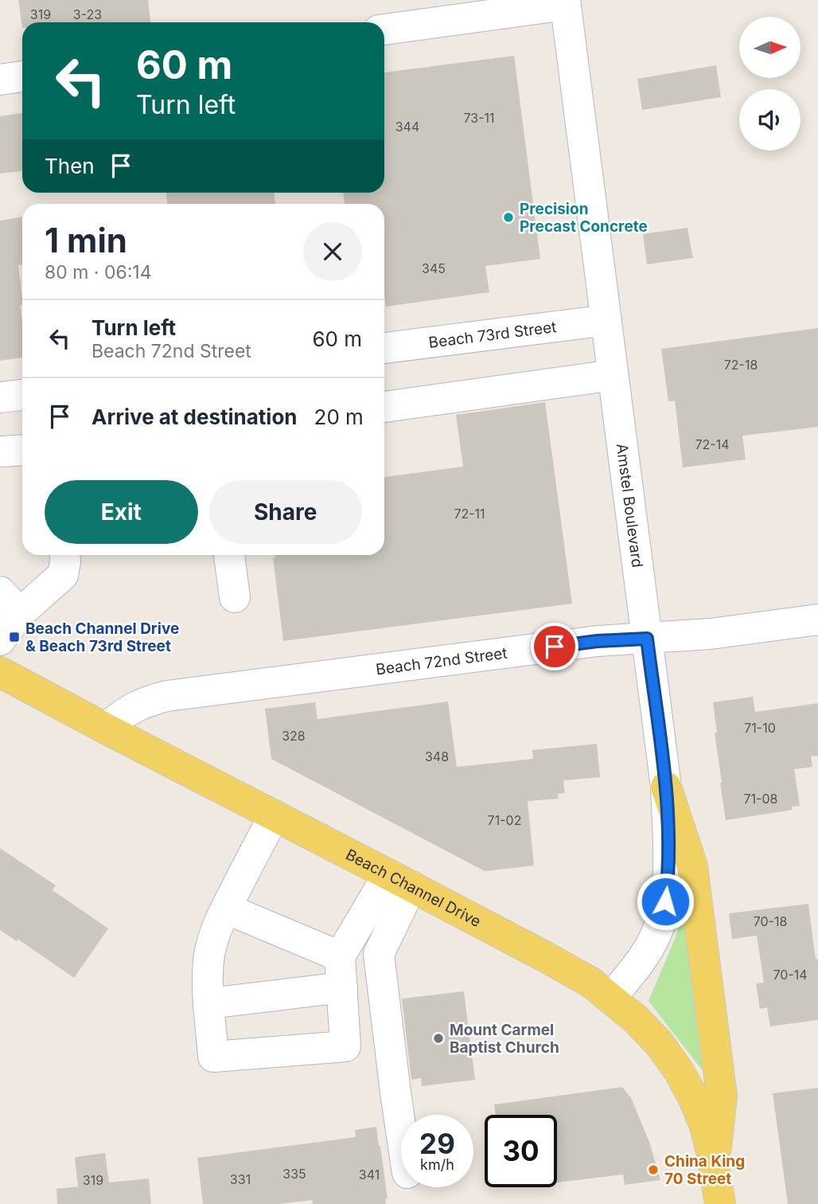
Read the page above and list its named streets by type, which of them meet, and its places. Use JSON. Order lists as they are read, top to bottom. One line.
{"streets":{"main road":["Beach Channel Drive"],"street":["Beach 73rd Street","Amstel Boulevard","Beach 72nd Street"]},"crossings":[["Beach 73rd Street","Amstel Boulevard"],["Amstel Boulevard","Beach 72nd Street"],["Amstel Boulevard","Beach Channel Drive"],["Beach 72nd Street","Beach Channel Drive"]],"places":{"other":["Precision Precast Concrete","Mount Carmel Baptist Church","China King 70 Street"],"transit":["Beach Channel Drive & Beach 73rd Street"]},"house_numbers":["319","3-23","73-11","344","345","72-18","72-14","72-11","71-10","328","348","71-08","71-02","70-18","70-14","335","341","331","319"],"north":"right","page":{"turn":["60 m","Turn left"],"then":"Then","heading":["1 min","80 m · 06:14"],"list":[{"name":"Turn left","note":"Beach 72nd Street","value":"60 m"},{"name":"Arrive at destination","value":"20 m"}],"buttons":["Exit","Share"],"speed":"29 km/h","limit":"30"}}
